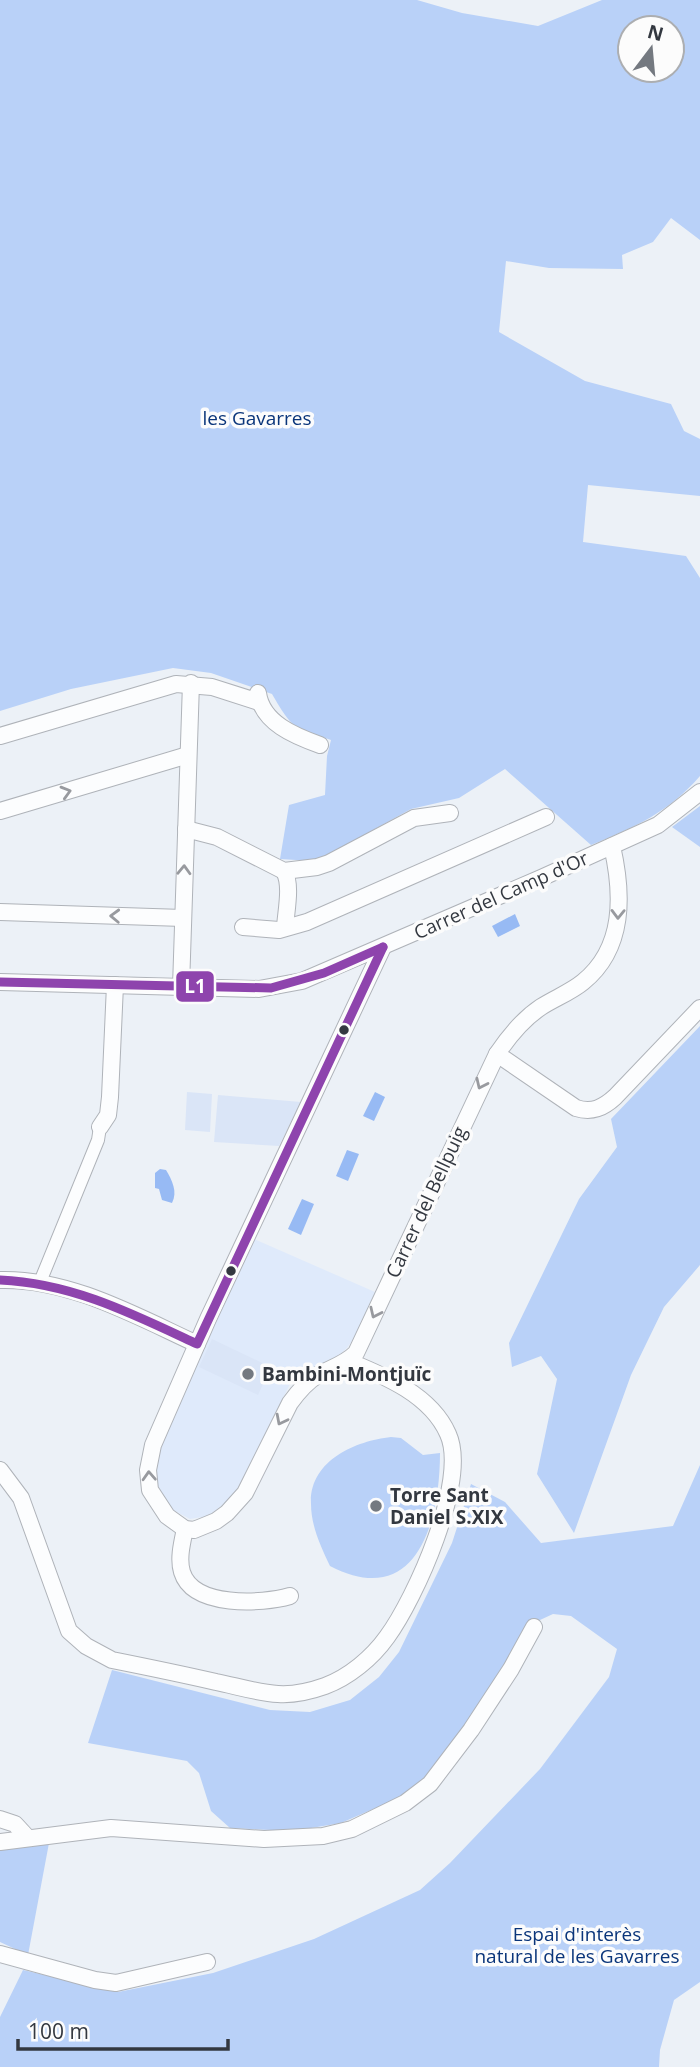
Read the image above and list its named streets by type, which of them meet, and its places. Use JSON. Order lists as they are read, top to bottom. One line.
{"streets":{"street":["Carrer del Camp d'Or","Carrer del Bellpuig"]},"crossings":[["Carrer del Camp d'Or","Carrer del Bellpuig"]],"one_way":["Carrer del Bellpuig"],"parks":["les Gavarres","Espai d'interès natural de les Gavarres"],"places":["Bambini-Montjuïc","Torre Sant Daniel S.XIX"],"lines":["transit line L1"],"scale_bar":"100 m","north":"top"}
